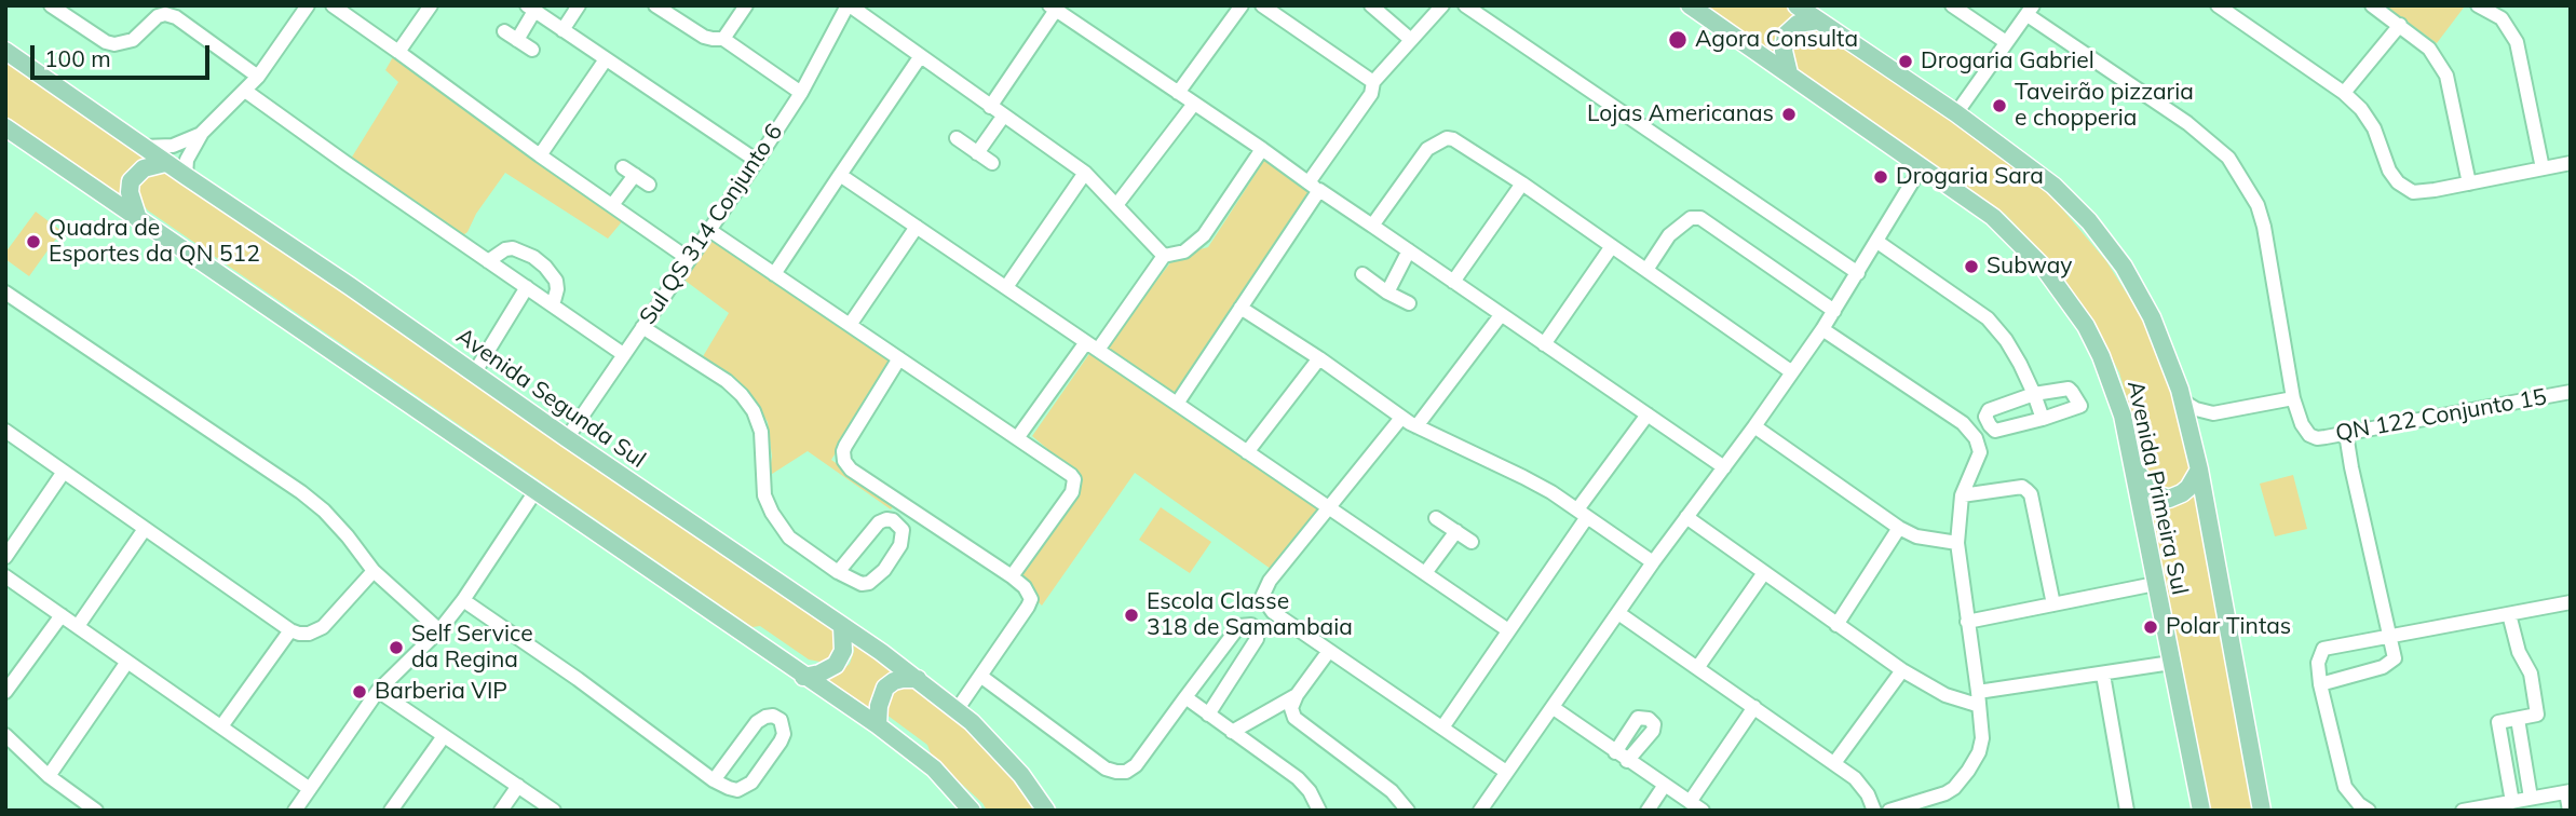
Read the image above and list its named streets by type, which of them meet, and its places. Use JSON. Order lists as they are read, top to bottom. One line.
{"streets":{"main road":["Avenida Segunda Sul","Avenida Primeira Sul"],"street":["Sul QS 314 Conjunto 6","QN 122 Conjunto 15"]},"crossings":[["Sul QS 314 Conjunto 6","Avenida Segunda Sul"]],"places":["Agora Consulta","Drogaria Gabriel","Taveirão pizzaria e chopperia","Lojas Americanas","Drogaria Sara","Quadra de Esportes da QN 512","Subway","Escola Classe 318 de Samambaia","Polar Tintas","Self Service da Regina","Barberia VIP"],"scale_bar":"100 m"}
